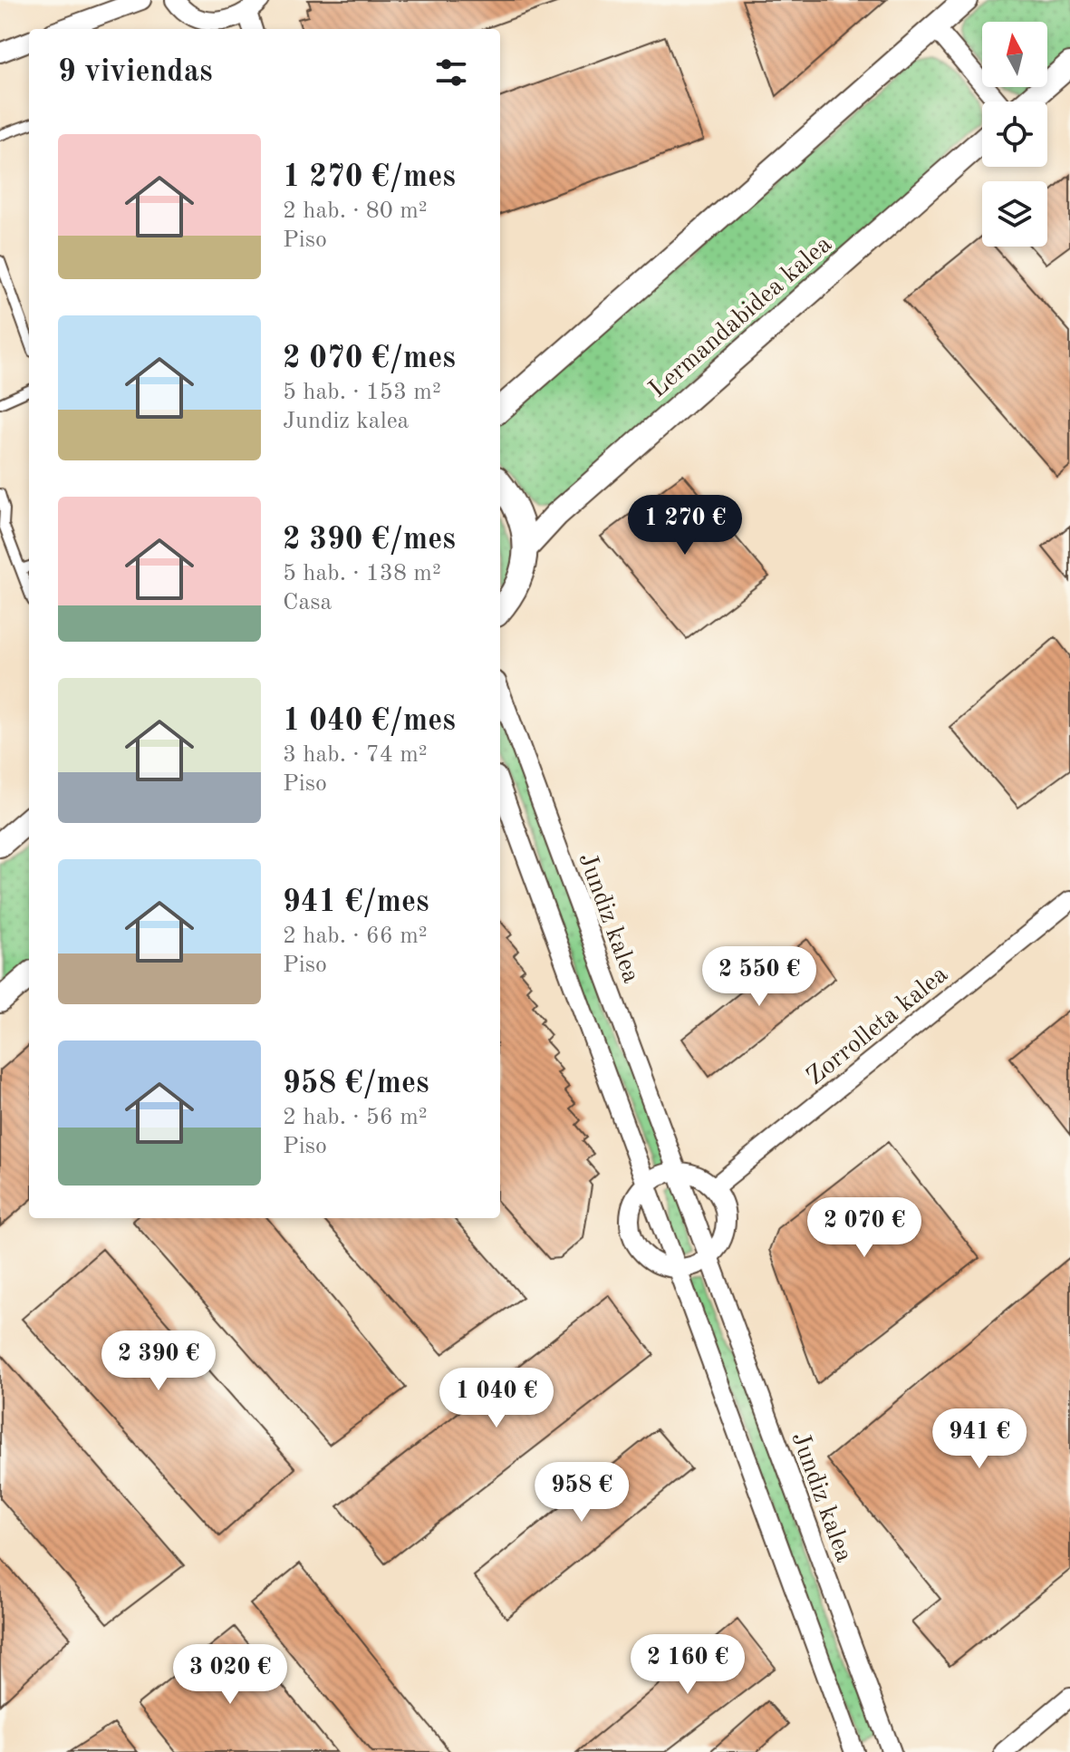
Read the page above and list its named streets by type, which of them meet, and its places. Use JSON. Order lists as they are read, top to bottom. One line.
{"streets":{"street":["Lermandabidea kalea","Jundiz kalea","Zorrolleta kalea"]},"north":"top","page":{"heading":"9 viviendas","list":[{"name":"1 270 €/mes","note":"2 hab. · 80 m² · Piso"},{"name":"2 070 €/mes","note":"5 hab. · 153 m² · Jundiz kalea"},{"name":"2 390 €/mes","note":"5 hab. · 138 m² · Casa"},{"name":"1 040 €/mes","note":"3 hab. · 74 m² · Piso"},{"name":"941 €/mes","note":"2 hab. · 66 m² · Piso"},{"name":"958 €/mes","note":"2 hab. · 56 m² · Piso"}],"price":["1 270 €","2 550 €","2 070 €","2 390 €","1 040 €","941 €","958 €","2 160 €","3 020 €"]}}
